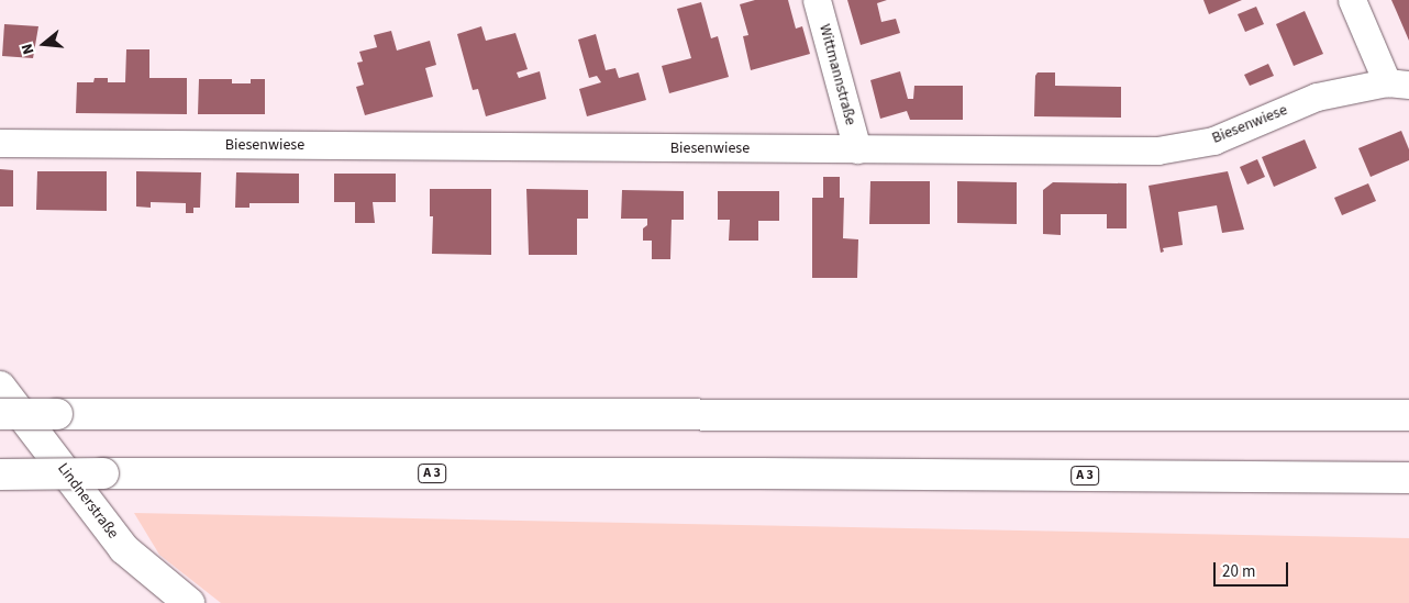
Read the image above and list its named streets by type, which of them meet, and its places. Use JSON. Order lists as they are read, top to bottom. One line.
{"streets":{"main road":["A 3","Lindnerstraße"],"street":["Wittmannstraße","Biesenwiese"]},"crossings":[["Wittmannstraße","Biesenwiese"]],"scale_bar":"20 m","north":"left"}
